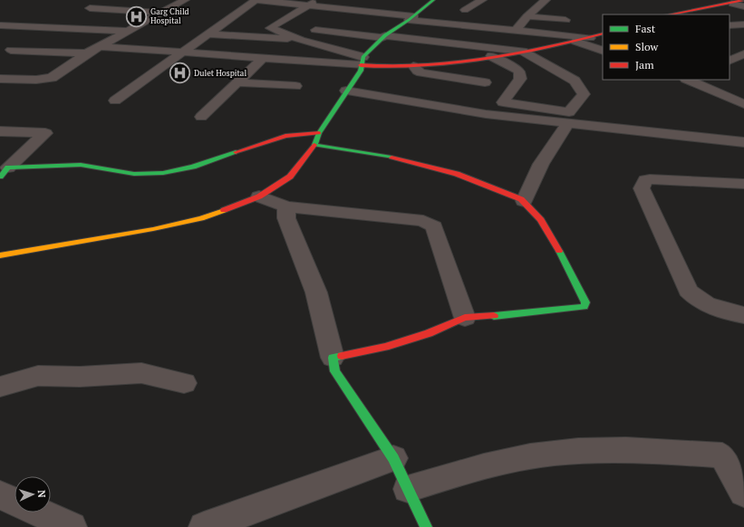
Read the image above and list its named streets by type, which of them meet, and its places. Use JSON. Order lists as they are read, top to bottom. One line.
{"places":{"hospital":["Garg Child Hospital","Dulet Hospital"]},"legend":["Fast","Slow","Jam"],"north":"right"}
